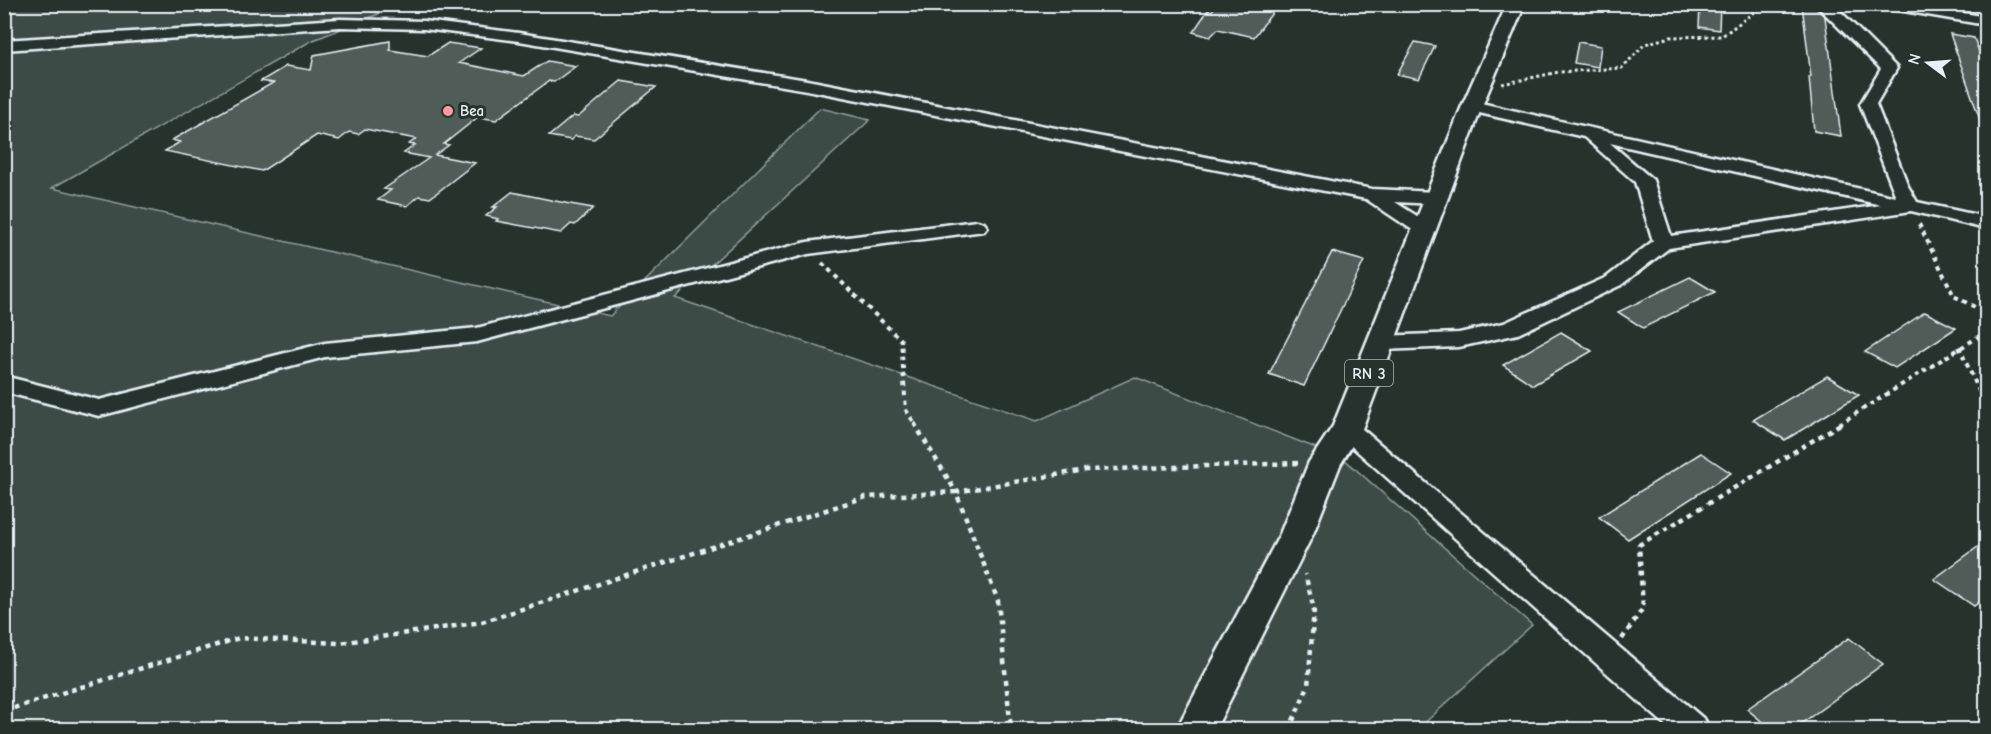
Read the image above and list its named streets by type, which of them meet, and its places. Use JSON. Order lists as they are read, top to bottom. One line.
{"streets":{"main road":["RN 3"]},"places":["Bea"],"north":"left"}
